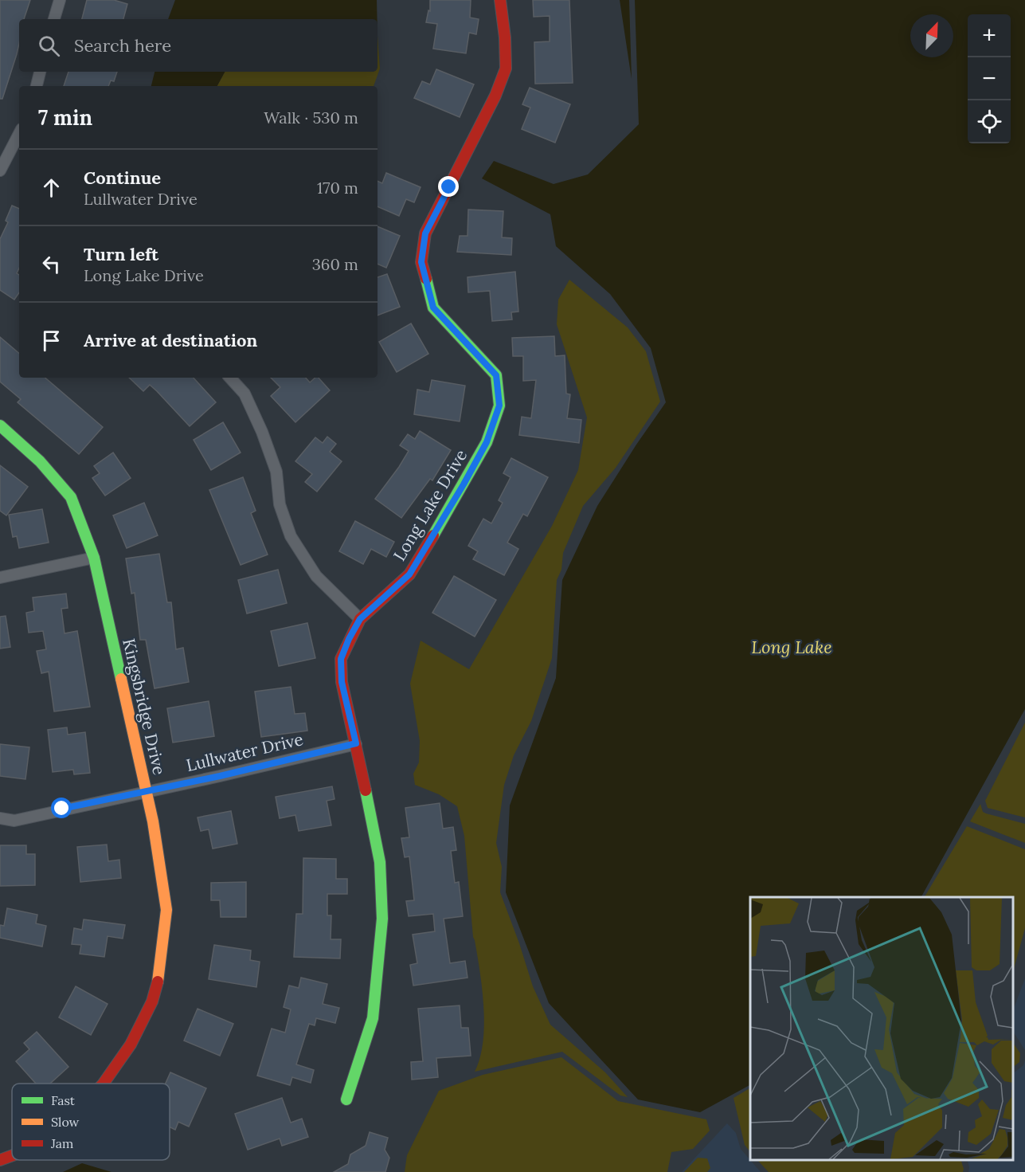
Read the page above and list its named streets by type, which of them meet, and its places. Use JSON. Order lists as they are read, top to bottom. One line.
{"streets":{"street":["Long Lake Drive","Kingsbridge Drive","Lullwater Drive"]},"crossings":[["Long Lake Drive","Lullwater Drive"],["Kingsbridge Drive","Lullwater Drive"]],"water":["Long Lake"],"legend":["Fast","Slow","Jam"],"north":"top right","page":{"map_buttons":["+","−"],"search":"Search here","heading":["7 min","Walk · 530 m"],"list":[["Continue","Lullwater Drive","170 m"],["Turn left","Long Lake Drive","360 m"],"Arrive at destination"]}}
